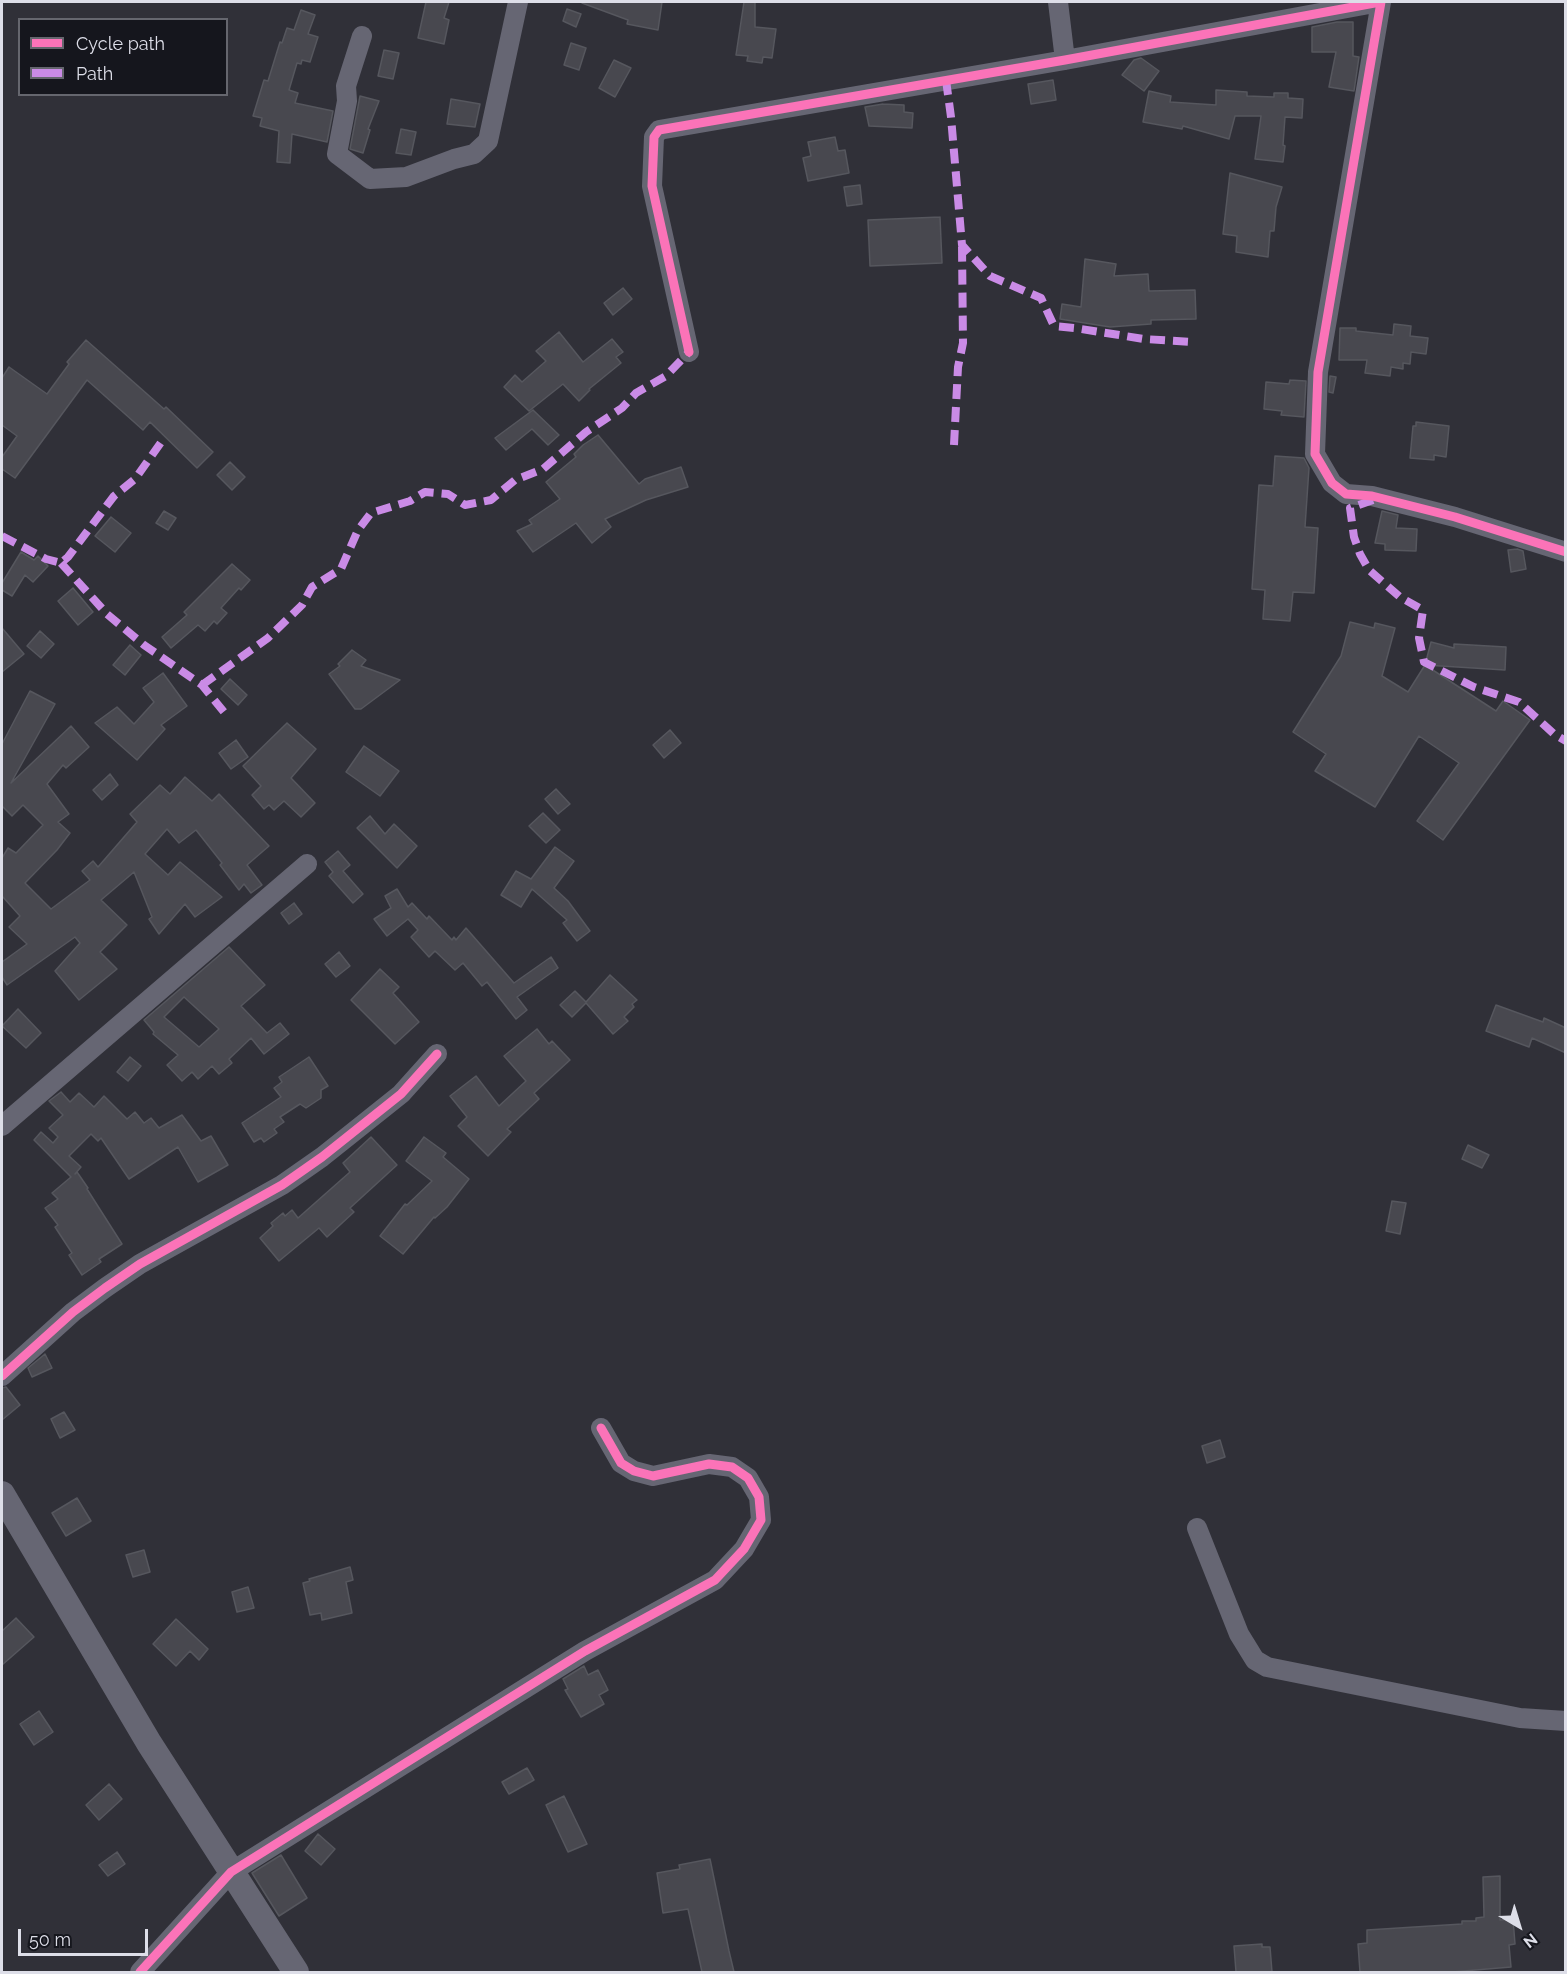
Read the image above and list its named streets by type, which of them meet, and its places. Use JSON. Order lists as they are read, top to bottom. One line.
{"legend":["Cycle path","Path"],"scale_bar":"50 m","north":"bottom right"}
